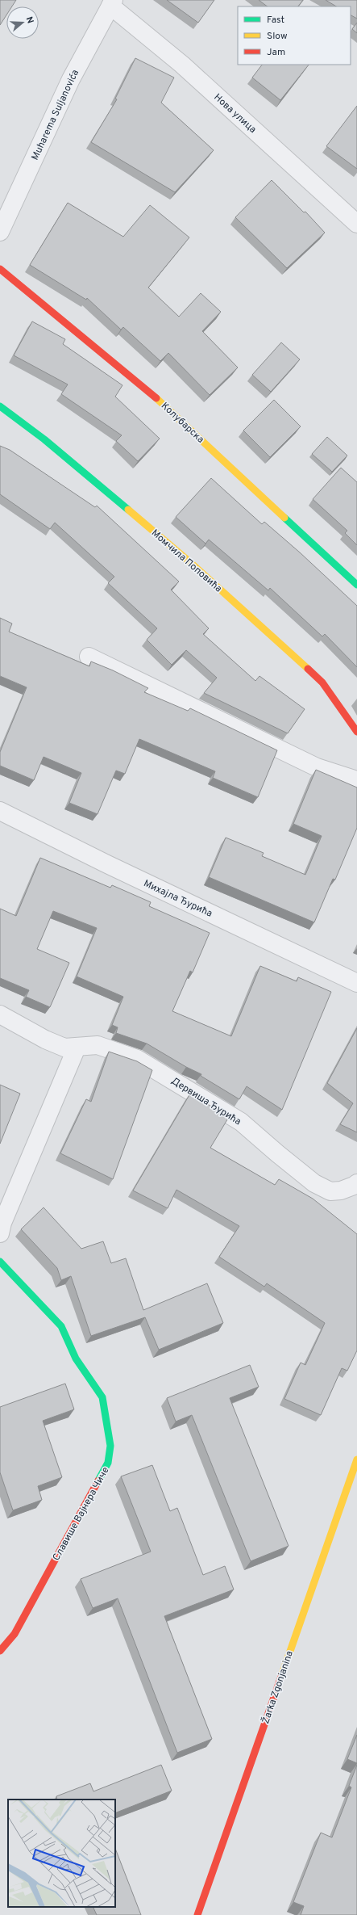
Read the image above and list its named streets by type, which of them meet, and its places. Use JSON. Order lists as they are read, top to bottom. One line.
{"streets":{"street":["Нова улица","Muharema Suljanovića","Колубарска","Момчила Поповића","Михајла Ђурића","Дервиша Ђурића","Славише Вајнера Чиче","Žarka Zgonjanina"]},"crossings":[["Нова улица","Muharema Suljanovića"]],"legend":["Fast","Slow","Jam"],"north":"right"}
